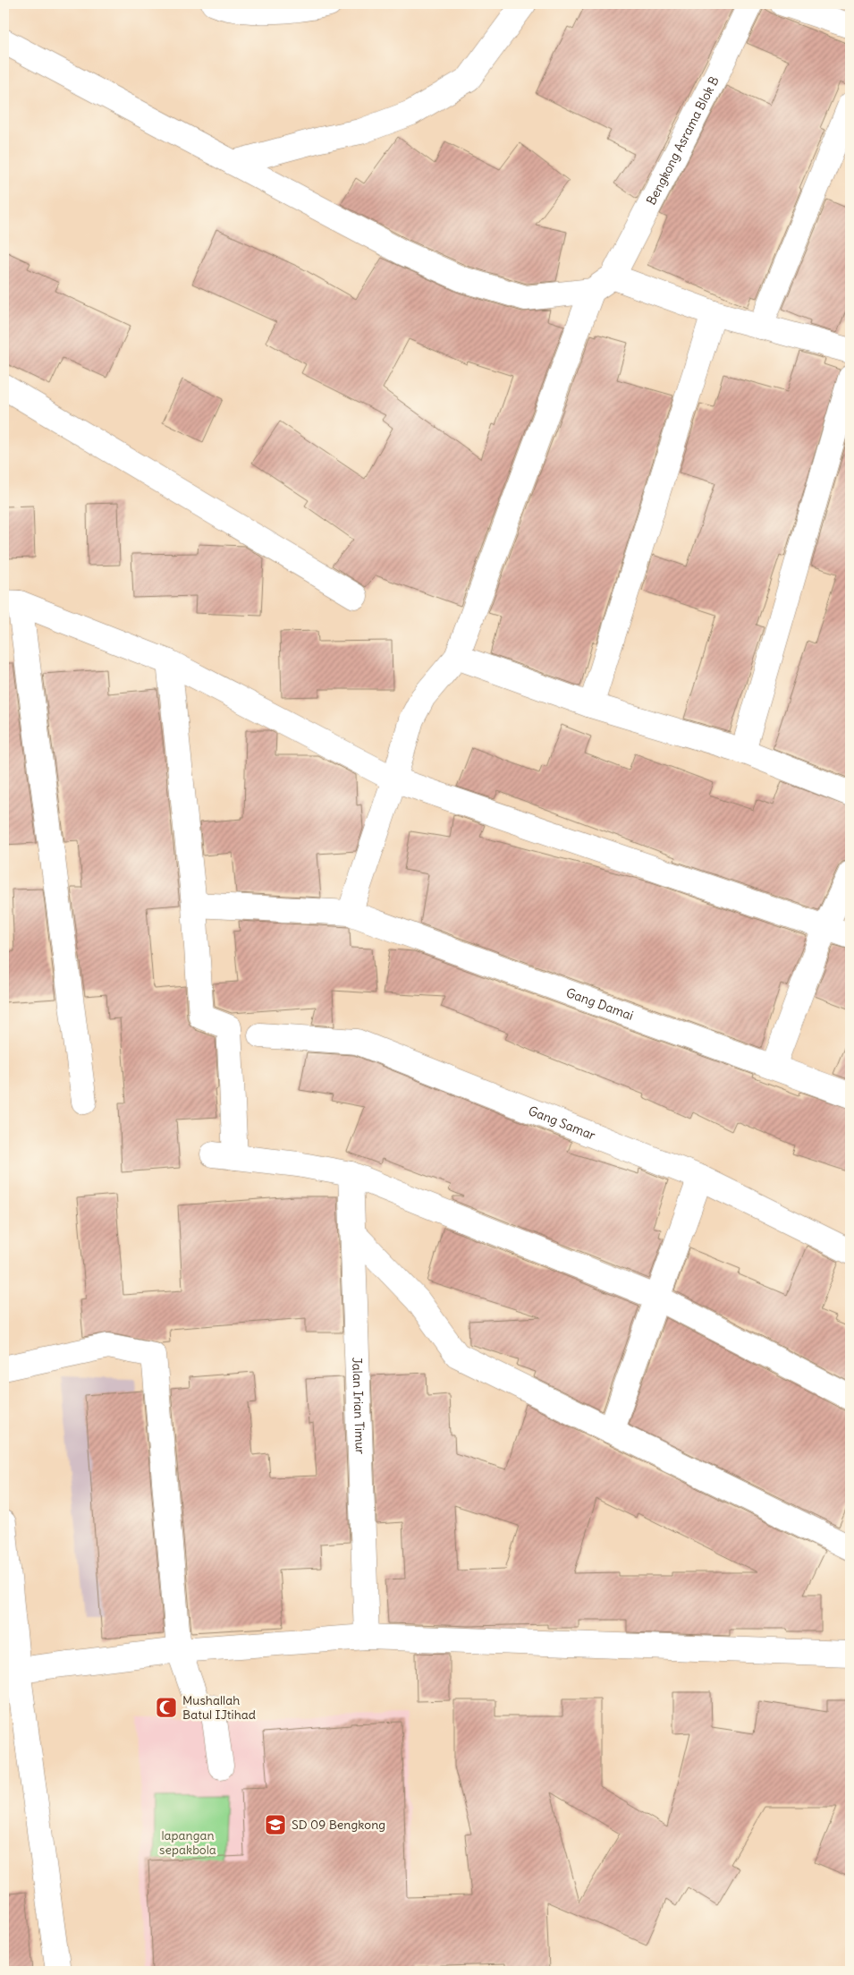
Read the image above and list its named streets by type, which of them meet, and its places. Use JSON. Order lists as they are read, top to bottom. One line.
{"streets":{"street":["Bengkong Asrama Blok B","Gang Damai","Gang Samar","Jalan Irian Timur"]},"parks":["lapangan sepakbola"],"places":{"mosque":["Mushallah Batul IJtihad"],"school or university":["SD 09 Bengkong"]}}
